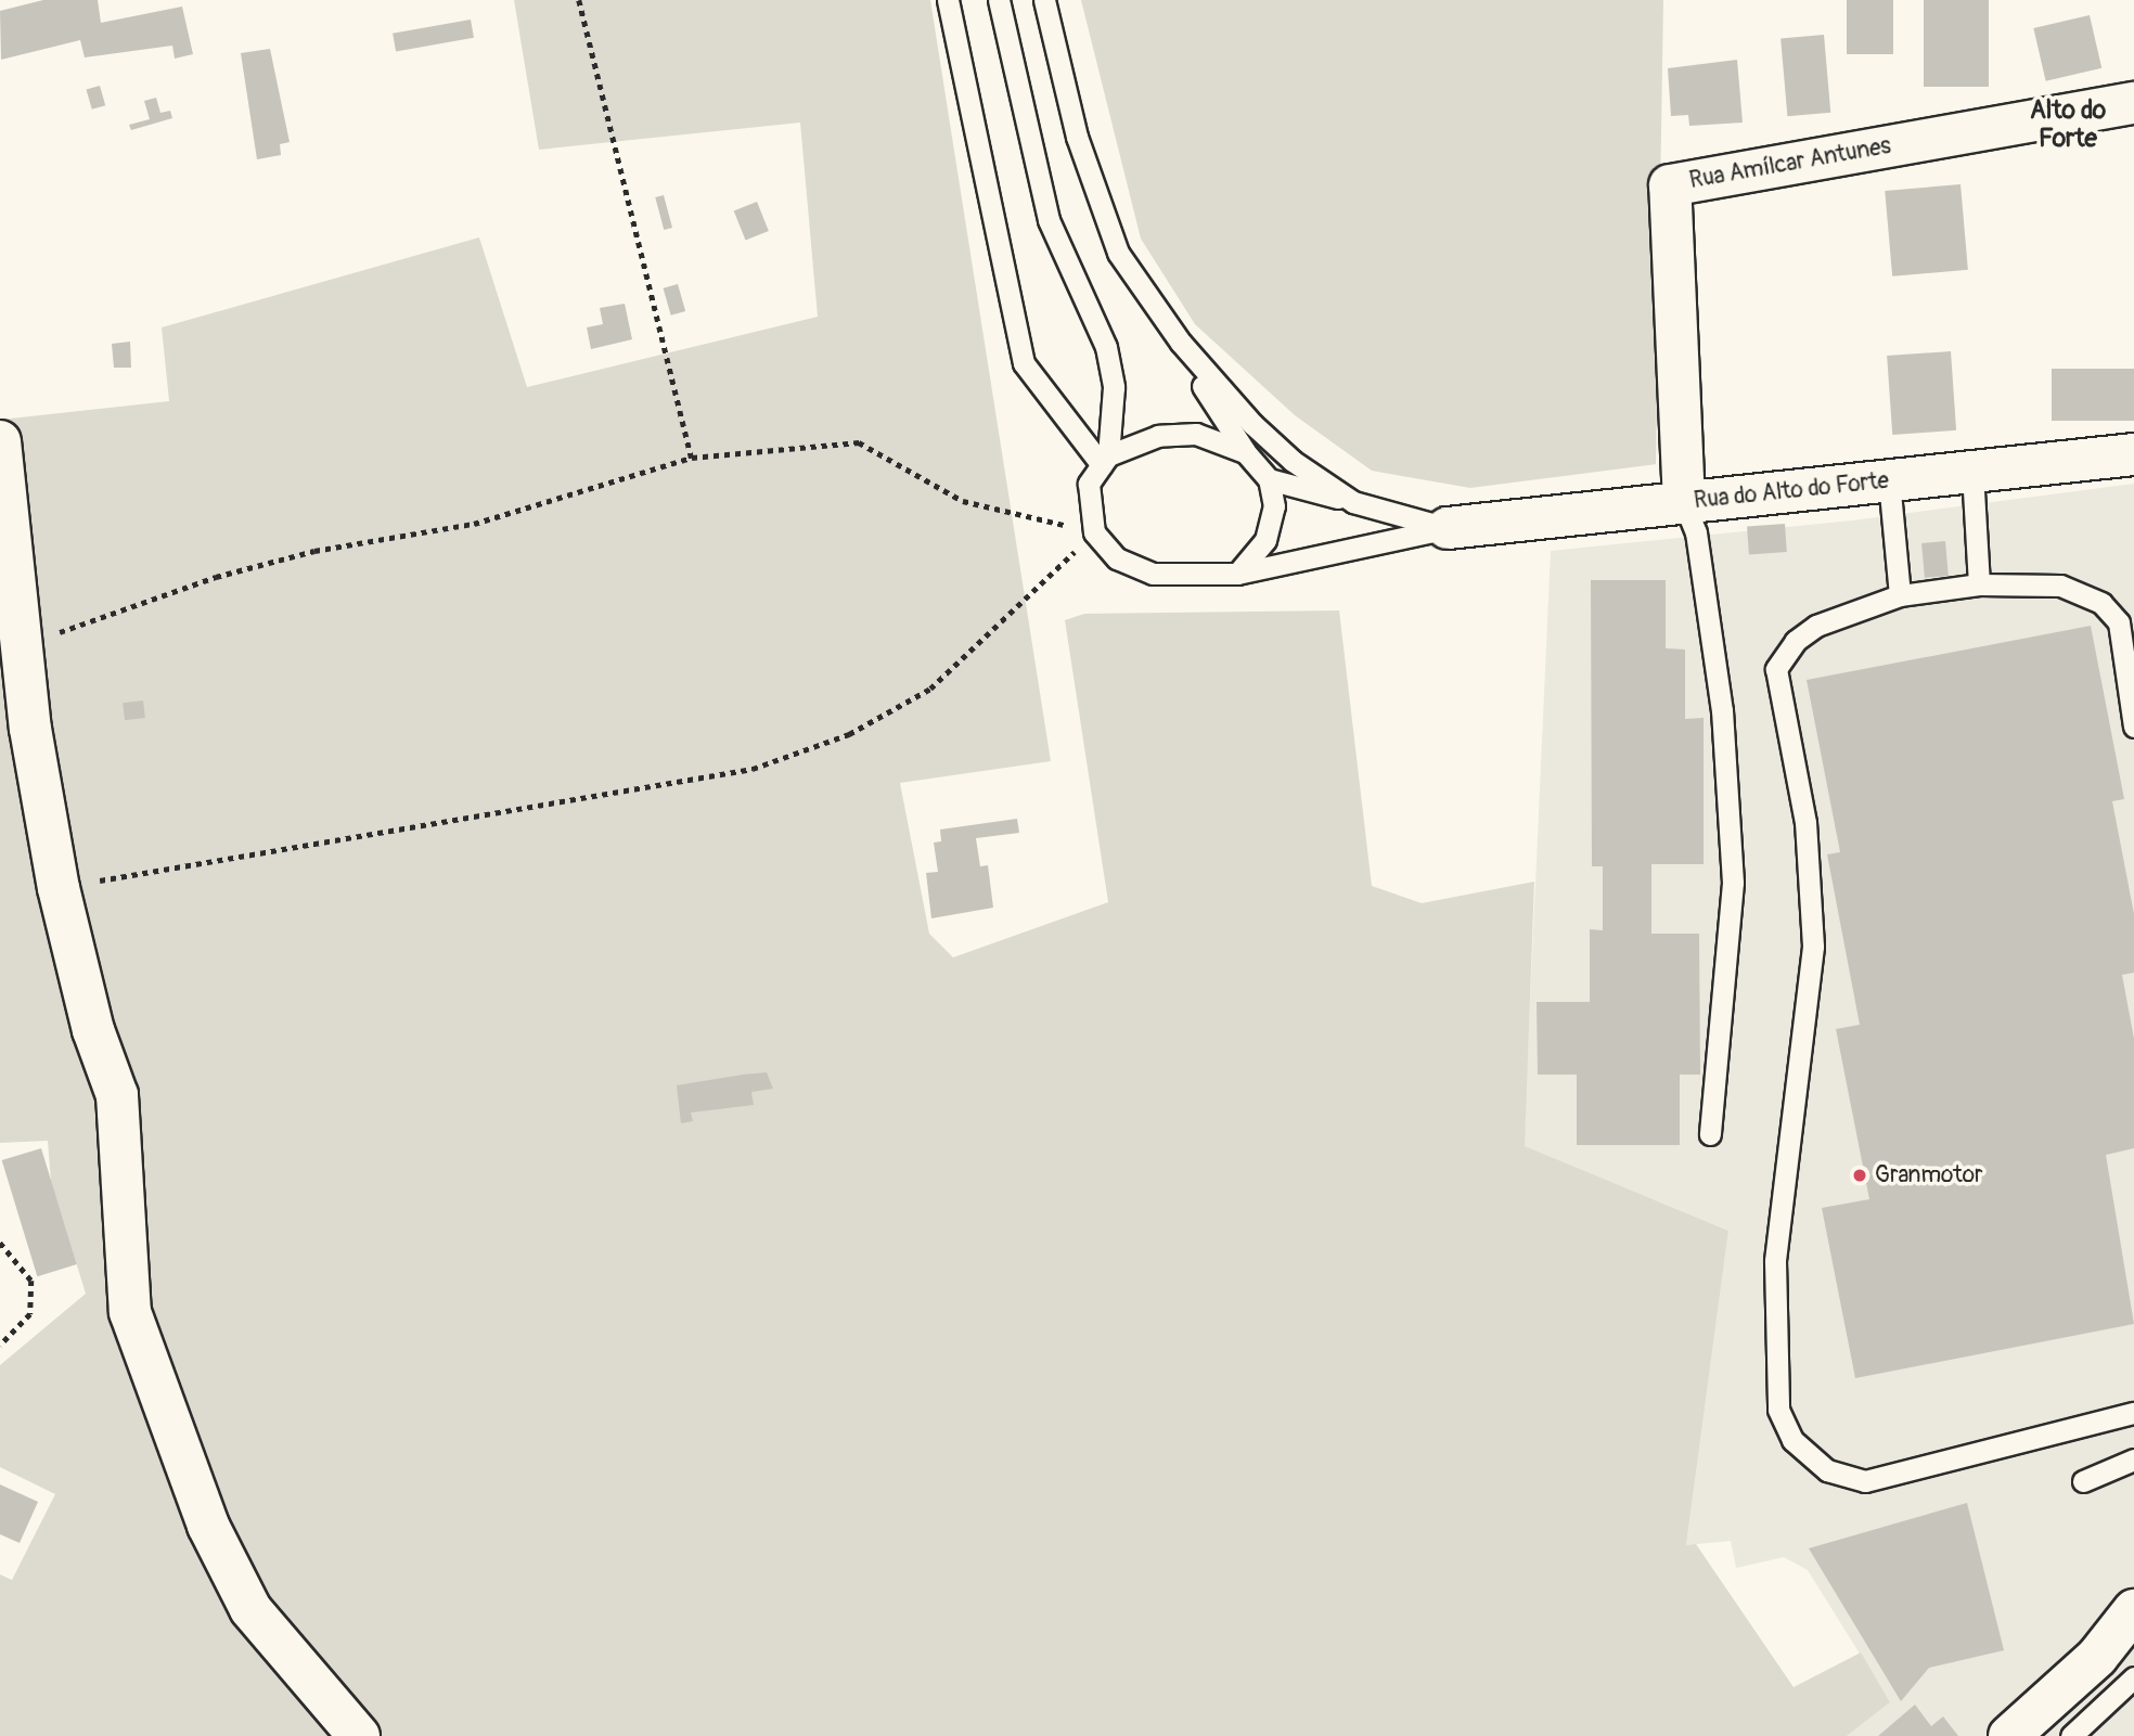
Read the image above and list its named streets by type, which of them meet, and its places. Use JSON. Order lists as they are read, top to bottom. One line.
{"streets":{"street":["Rua Amílcar Antunes","Rua do Alto do Forte"]},"crossings":[["Rua Amílcar Antunes","Rua do Alto do Forte"]],"districts":["Alto do Forte"],"places":["Granmotor"]}
